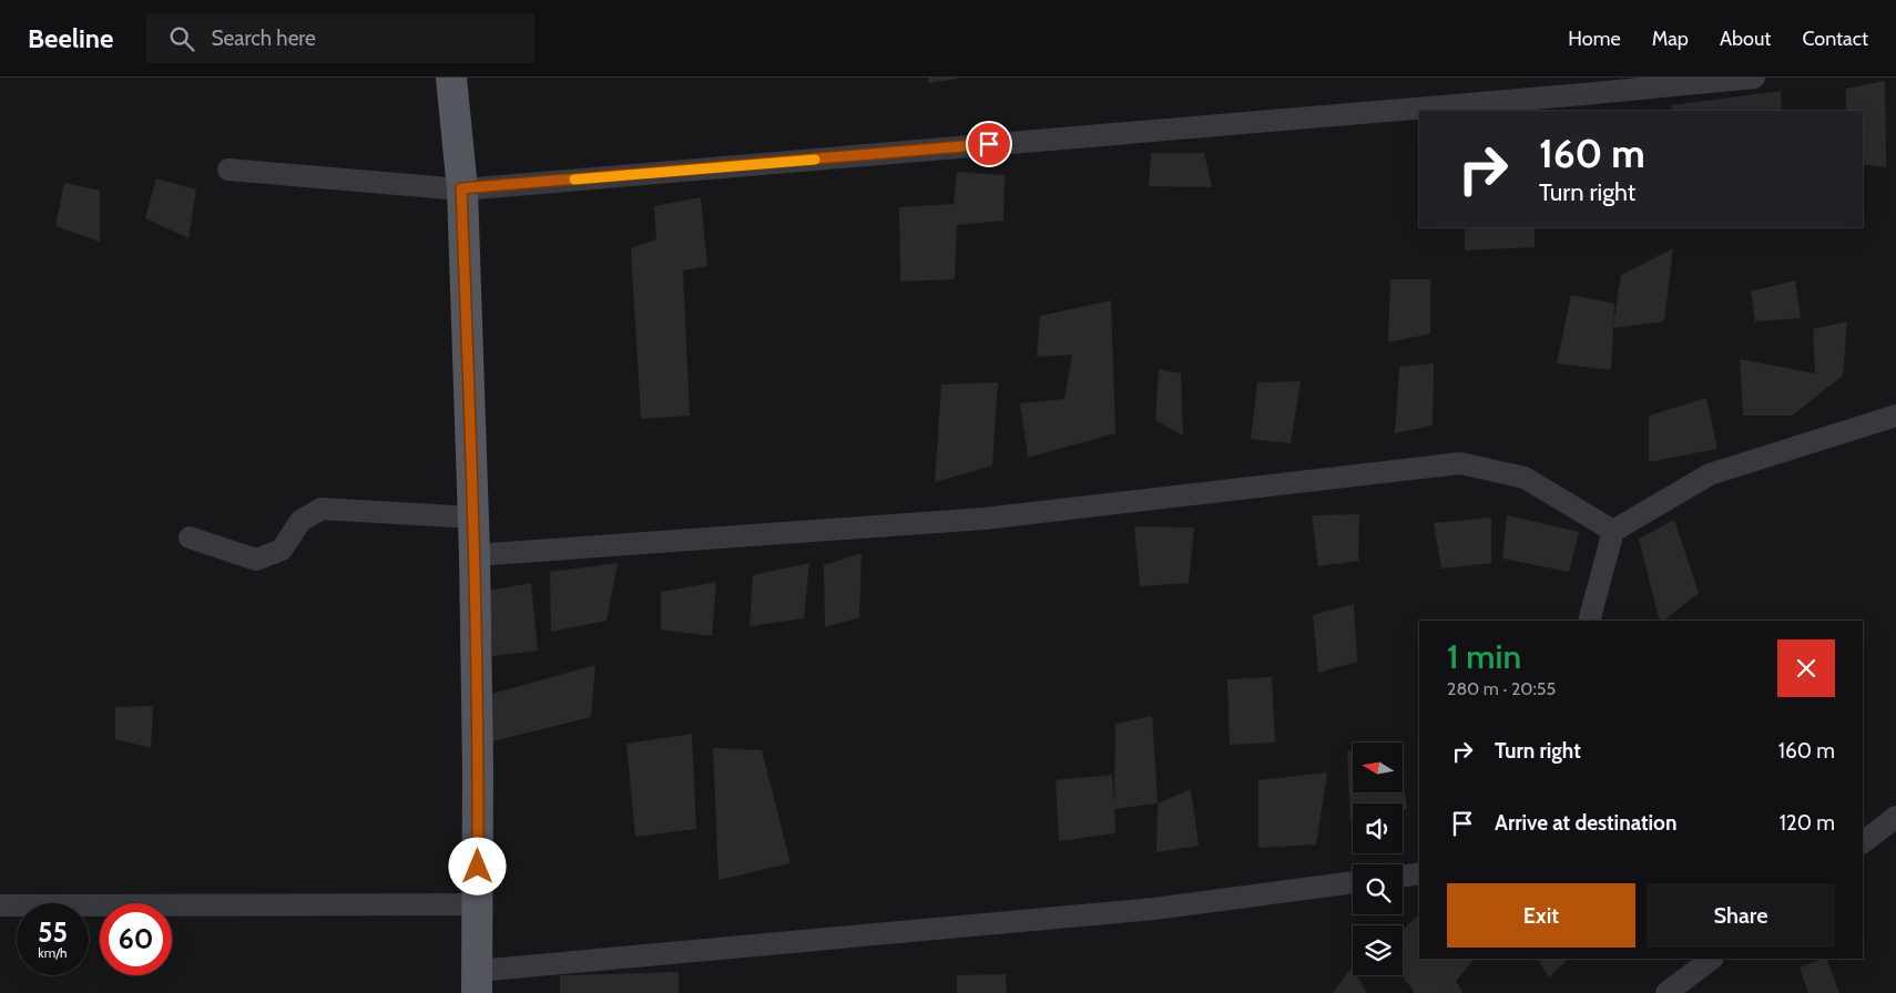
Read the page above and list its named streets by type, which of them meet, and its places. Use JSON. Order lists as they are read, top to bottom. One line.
{"north":"left","page":{"header":"Beeline","search":"Search here","nav":["Home","Map","About","Contact"],"turn":["160 m","Turn right"],"heading":["1 min","280 m · 20:55"],"list":[{"name":"Turn right","value":"160 m"},{"name":"Arrive at destination","value":"120 m"}],"buttons":["Exit","Share"],"speed":"55 km/h","limit":"60"}}
